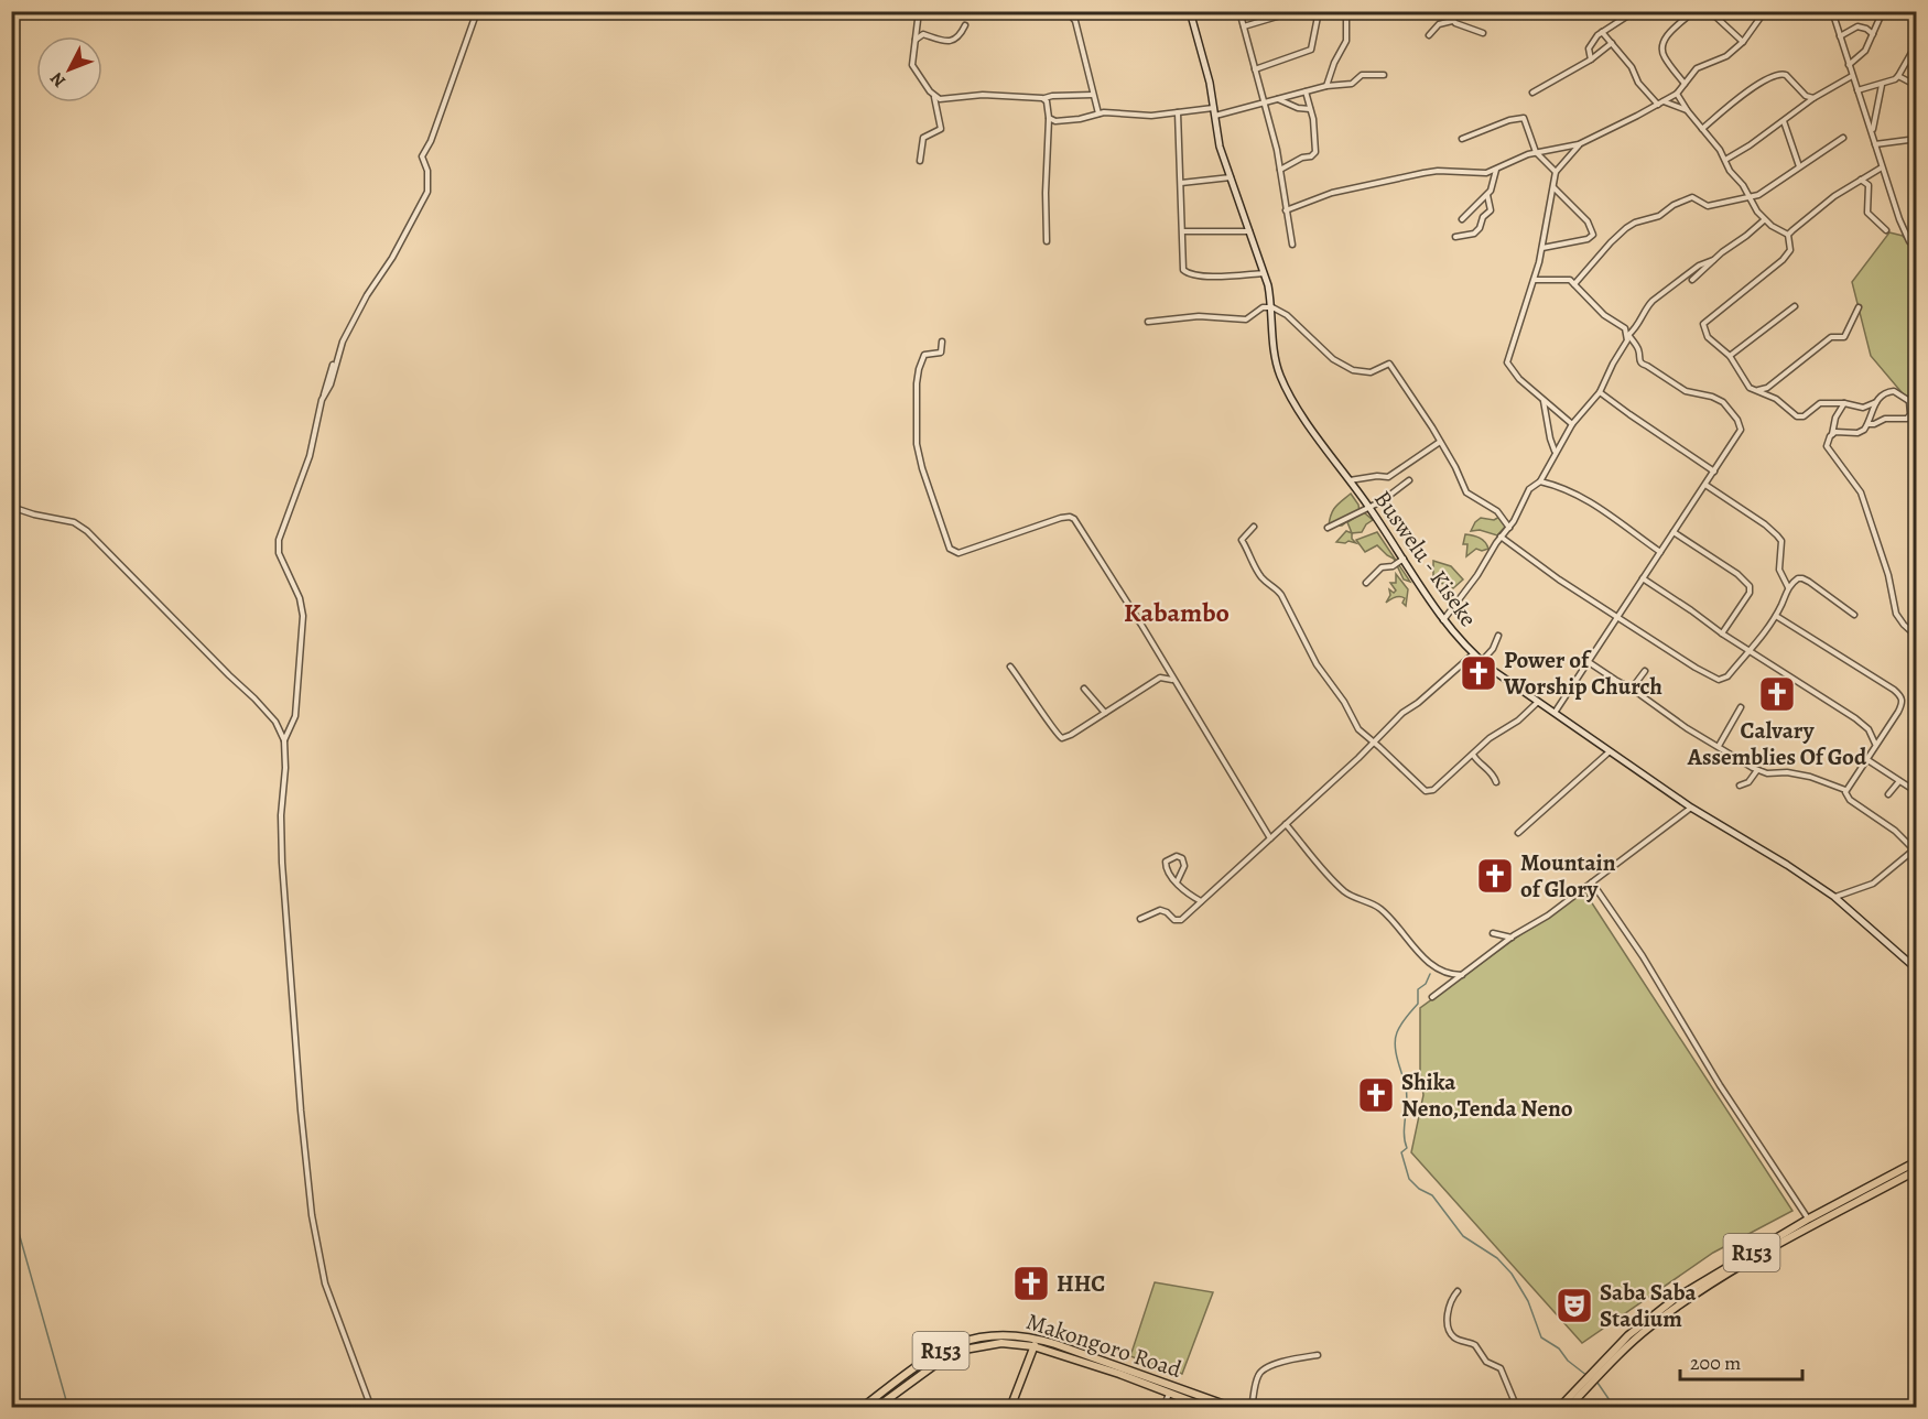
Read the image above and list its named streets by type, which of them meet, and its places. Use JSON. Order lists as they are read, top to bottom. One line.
{"streets":{"main road":["Buswelu - Kiseke","R153","Makongoro Road"]},"districts":["Kabambo"],"places":{"church":["Power of Worship Church","Calvary Assemblies Of God","Mountain of Glory","Shika Neno,Tenda Neno","HHC"],"theatre":["Saba Saba Stadium"]},"scale_bar":"200 m","north":"bottom left"}
